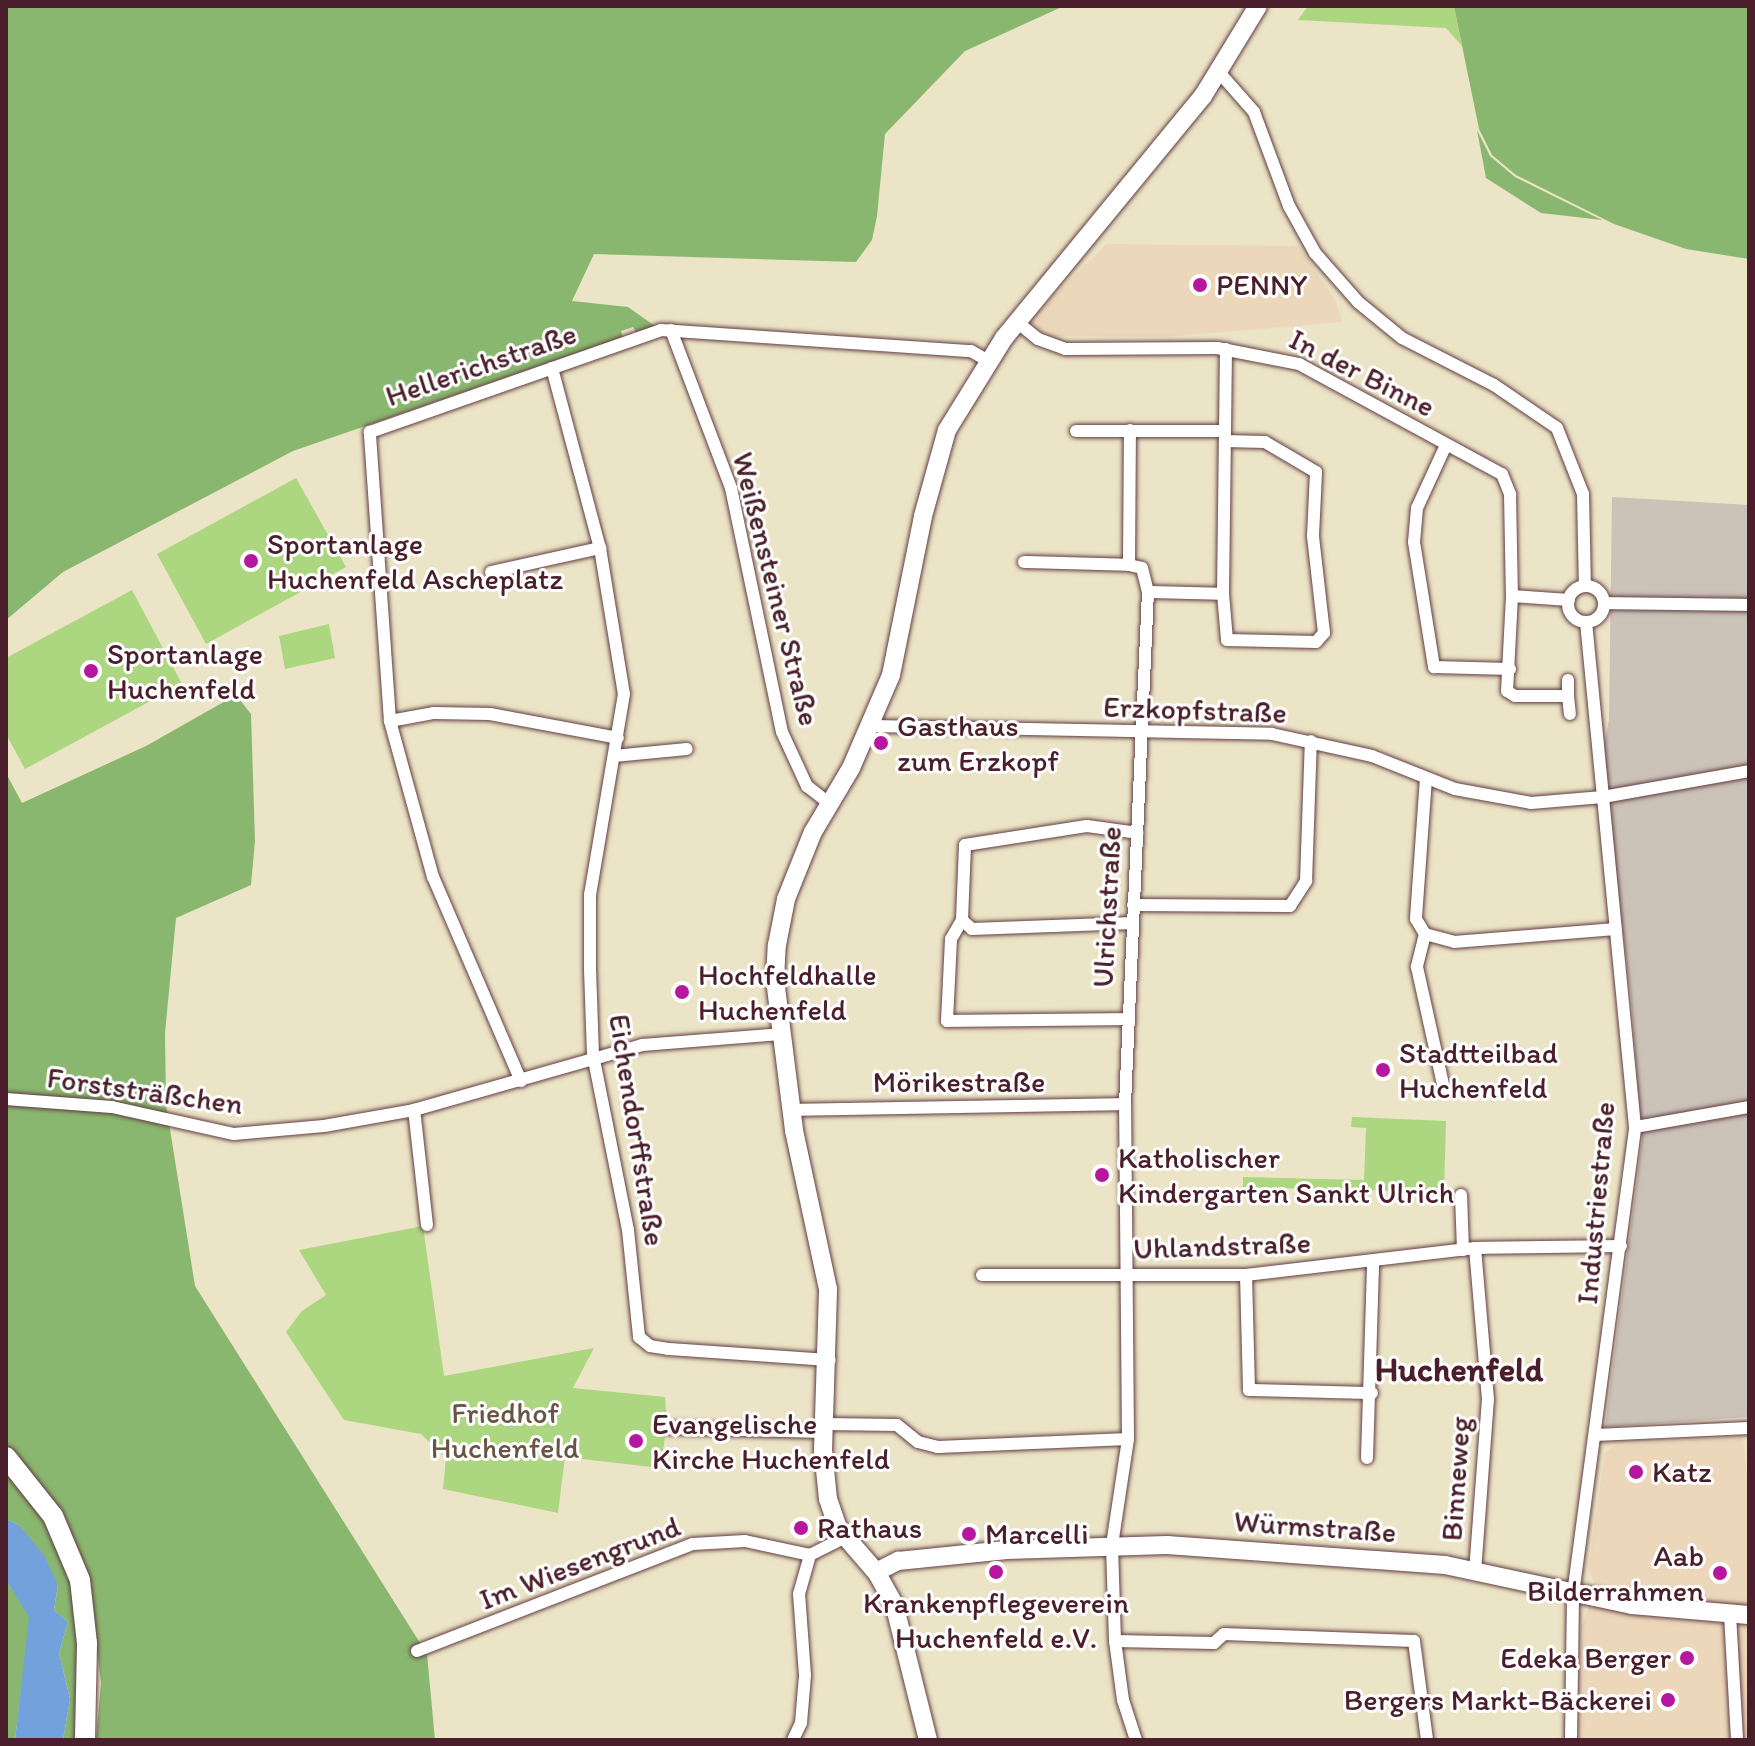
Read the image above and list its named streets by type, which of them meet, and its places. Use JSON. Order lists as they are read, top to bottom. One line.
{"streets":{"main road":["Würmstraße"],"street":["Hellerichstraße","In der Binne","Weißensteiner Straße","Erzkopfstraße","Ulrichstraße","Mörikestraße","Forststräßchen","Eichendorffstraße","Industriestraße","Uhlandstraße","Binneweg","Im Wiesengrund"]},"crossings":[["Hellerichstraße","Weißensteiner Straße"],["Hellerichstraße","Forststräßchen"],["Hellerichstraße","Eichendorffstraße"],["Erzkopfstraße","Ulrichstraße"],["Erzkopfstraße","Industriestraße"],["Ulrichstraße","Mörikestraße"],["Ulrichstraße","Uhlandstraße"],["Ulrichstraße","Würmstraße"],["Forststräßchen","Eichendorffstraße"],["Industriestraße","Uhlandstraße"],["Industriestraße","Würmstraße"],["Uhlandstraße","Binneweg"],["Binneweg","Würmstraße"]],"districts":["Huchenfeld"],"parks":["Friedhof Huchenfeld"],"places":["PENNY","Sportanlage Huchenfeld Ascheplatz","Sportanlage Huchenfeld","Gasthaus zum Erzkopf","Hochfeldhalle Huchenfeld","Stadtteilbad Huchenfeld","Katholischer Kindergarten Sankt Ulrich","Evangelische Kirche Huchenfeld","Katz","Rathaus","Marcelli","Krankenpflegeverein Huchenfeld e.V.","Aab Bilderrahmen","Edeka Berger","Bergers Markt-Bäckerei"]}
